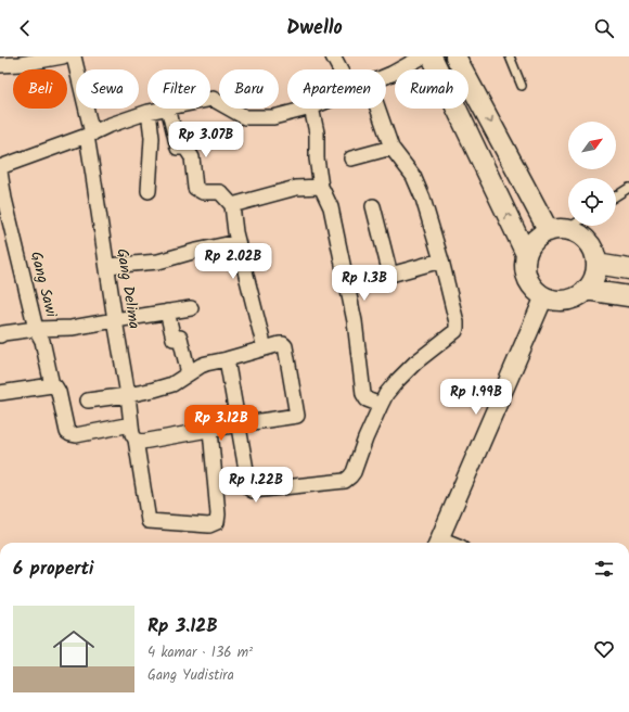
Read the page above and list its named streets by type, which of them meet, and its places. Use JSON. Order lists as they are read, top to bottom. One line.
{"streets":{"street":["Gang Sawi","Gang Delima"]},"crossings":[["Gang Sawi","Gang Delima"]],"north":"top right","page":{"header":"Dwello","chip":["Beli","Sewa","Filter","Baru","Apartemen","Rumah"],"price":["Rp 3.07B","Rp 2.02B","Rp 1.3B","Rp 1.99B","Rp 3.12B","Rp 1.22B"],"heading":"6 properti","list":[{"name":"Rp 3.12B","note":"4 kamar · 136 m² · Gang Yudistira"}]}}
